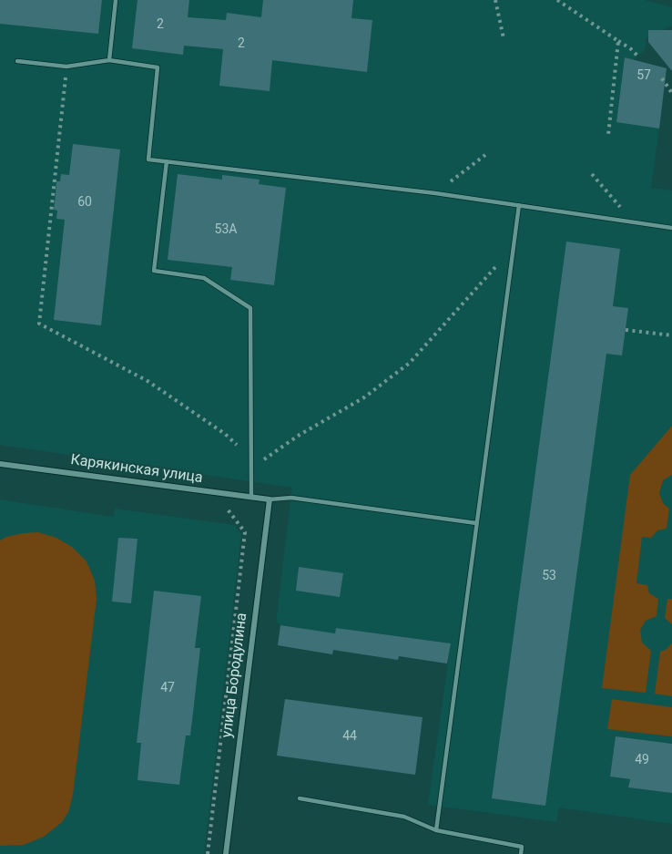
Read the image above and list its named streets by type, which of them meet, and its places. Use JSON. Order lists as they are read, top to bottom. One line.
{"streets":{"street":["Карякинская улица","улица Бородулина"]},"crossings":[["Карякинская улица","улица Бородулина"]],"house_numbers":["2","2","57","60","53А","53","47","44","49"]}
